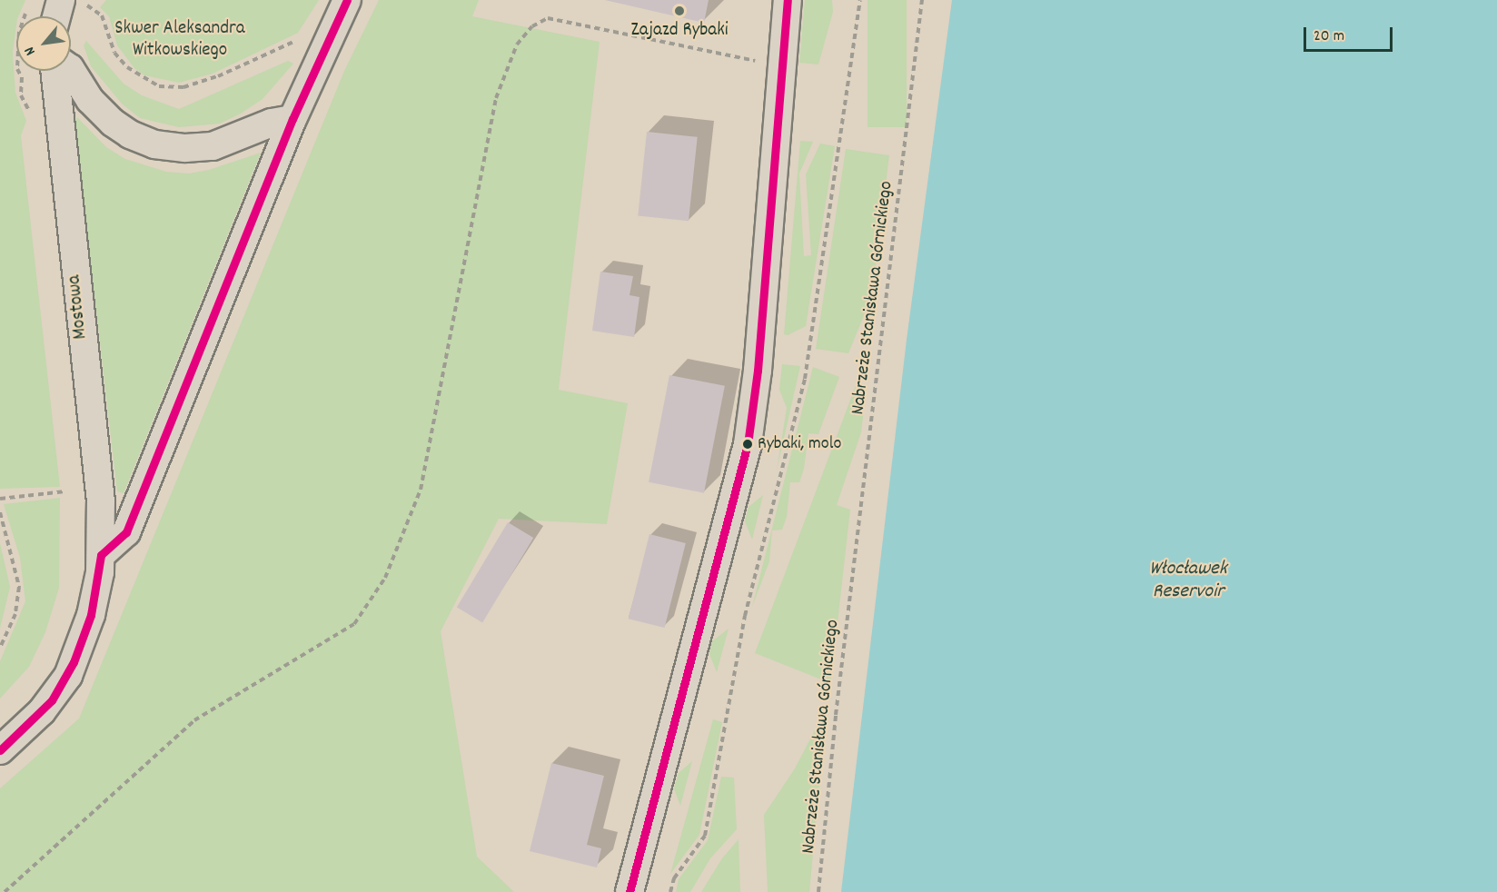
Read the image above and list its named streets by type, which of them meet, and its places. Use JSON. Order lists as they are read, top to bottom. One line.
{"streets":{"street":["Mostowa"],"path":["Nabrzeże Stanisława Górnickiego"]},"water":["Włocławek Reservoir"],"parks":["Skwer Aleksandra Witkowskiego"],"places":["Zajazd Rybaki","Rybaki, molo"],"scale_bar":"20 m","north":"bottom left"}
